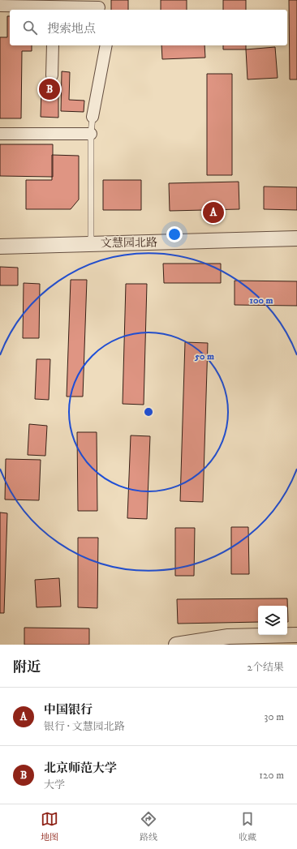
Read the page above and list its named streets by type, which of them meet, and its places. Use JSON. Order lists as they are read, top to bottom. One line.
{"streets":{"street":["文慧园北路"]},"page":{"search":"搜索地点","pins":["B","A"],"heading":["附近","2个结果"],"list":[{"mark":"A","name":"中国银行","note":"银行 · 文慧园北路","value":"30 m"},{"mark":"B","name":"北京师范大学","note":"大学","value":"120 m"}],"nav":["地图","路线","收藏"]},"rings":["100 m","50 m"]}
